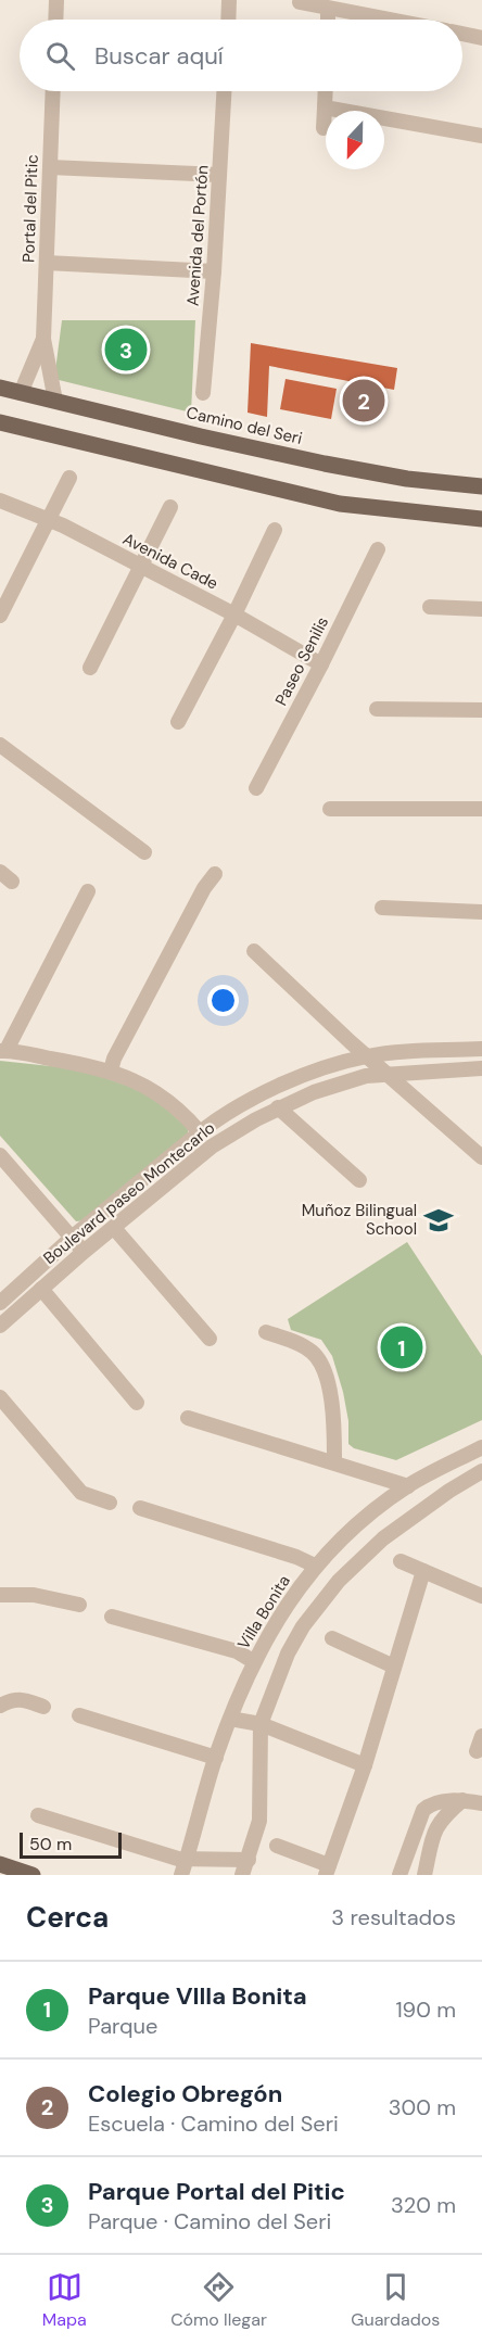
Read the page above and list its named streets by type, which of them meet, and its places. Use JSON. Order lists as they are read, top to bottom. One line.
{"streets":{"main road":["Camino del Seri"],"street":["Portal del Pitic","Avenida del Portón","Avenida Cade","Paseo Senilis","Boulevard paseo Montecarlo","Villa Bonita"]},"crossings":[["Portal del Pitic","Camino del Seri"],["Avenida Cade","Paseo Senilis"]],"places":{"school or university":["Muñoz Bilingual School"]},"scale_bar":"50 m","north":"bottom","page":{"search":"Buscar aquí","pins":["3","2","1"],"scale":"50 m","heading":["Cerca","3 resultados"],"list":[{"mark":"1","name":"Parque VIlla Bonita","note":"Parque","value":"190 m"},{"mark":"2","name":"Colegio Obregón","note":"Escuela · Camino del Seri","value":"300 m"},{"mark":"3","name":"Parque Portal del Pitic","note":"Parque · Camino del Seri","value":"320 m"}],"nav":["Mapa","Cómo llegar","Guardados"]}}
